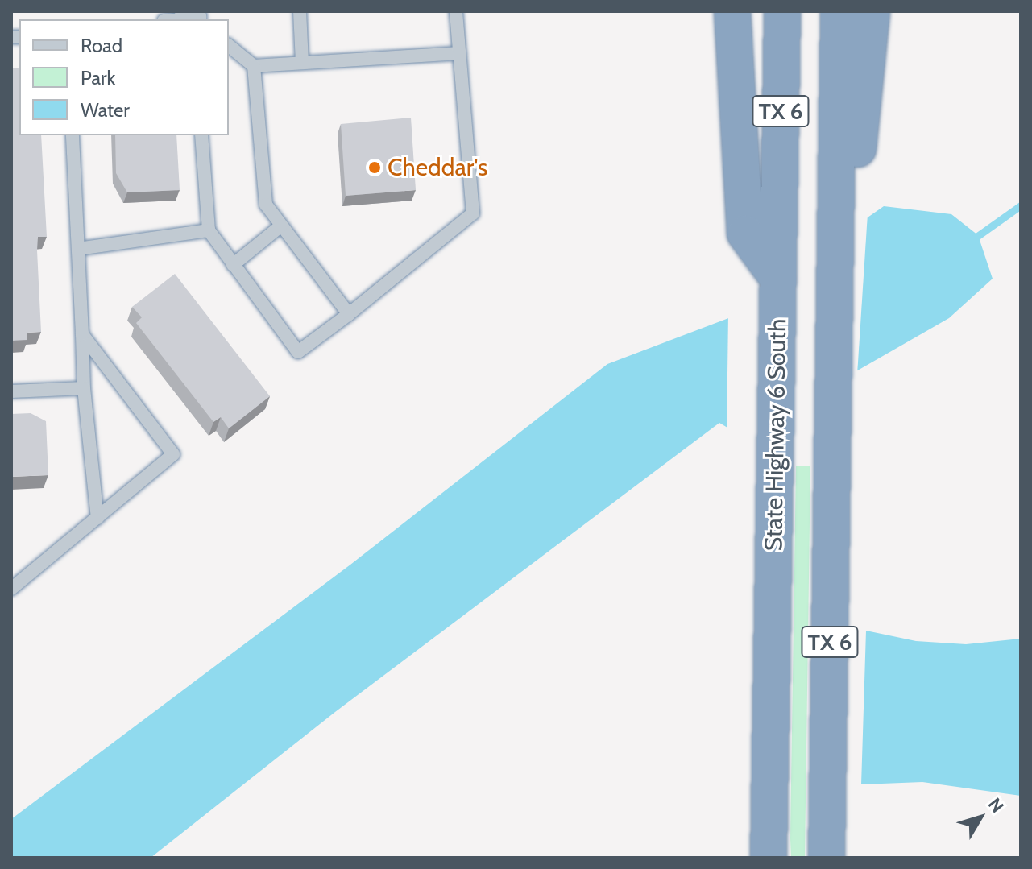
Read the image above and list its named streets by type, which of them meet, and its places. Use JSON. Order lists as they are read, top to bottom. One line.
{"streets":{"highway":["TX 6","State Highway 6 South"]},"places":["Cheddar's"],"legend":["Road","Park","Water"],"north":"top right"}
